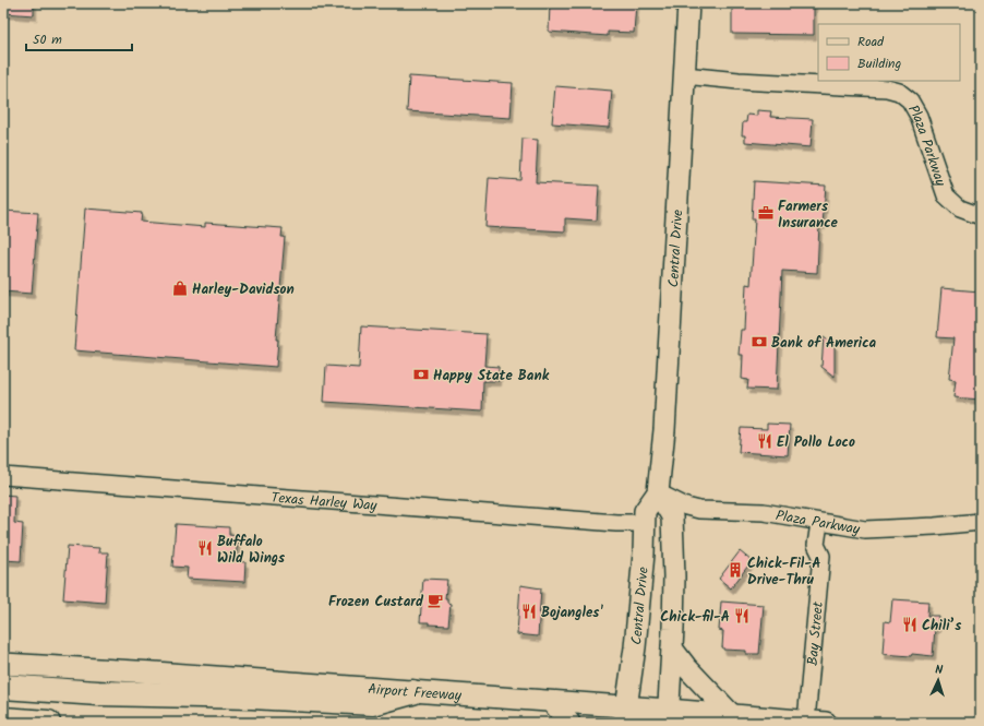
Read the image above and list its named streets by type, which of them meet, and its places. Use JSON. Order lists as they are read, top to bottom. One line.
{"streets":{"main road":["Central Drive","Airport Freeway"],"street":["Plaza Parkway","Texas Harley Way","Bay Street"]},"crossings":[["Plaza Parkway","Central Drive"],["Plaza Parkway","Bay Street"],["Central Drive","Texas Harley Way"],["Central Drive","Airport Freeway"],["Bay Street","Airport Freeway"]],"places":{"office":["Farmers Insurance"],"shop":["Harley-Davidson"],"bank":["Bank of America","Happy State Bank"],"restaurant":["El Pollo Loco","Buffalo Wild Wings","Bojangles'","Chick-fil-A","Chili’s"],"building":["Chick-Fil-A Drive-Thru"],"cafe":["Frozen Custard"]},"legend":["Road","Building"],"scale_bar":"50 m","north":"top"}
